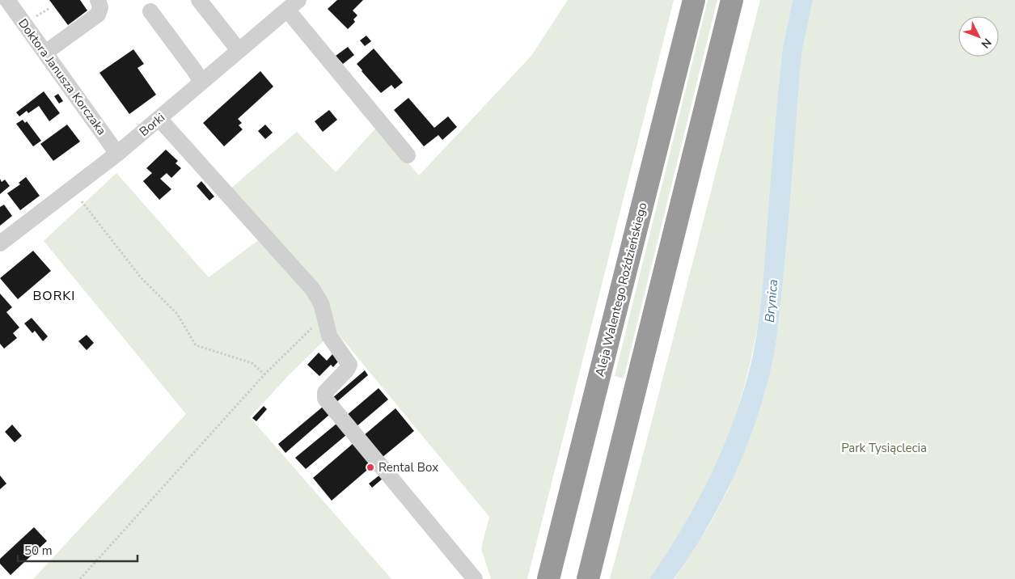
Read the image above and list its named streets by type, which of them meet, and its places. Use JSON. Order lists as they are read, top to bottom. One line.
{"streets":{"highway":["Aleja Walentego Roździeńskiego"],"street":["Doktora Janusza Korczaka","Borki"]},"crossings":[["Doktora Janusza Korczaka","Borki"]],"districts":["BORKI"],"water":["Brynica"],"parks":["Park Tysiąclecia"],"places":["Rental Box"],"scale_bar":"50 m","north":"bottom right"}
